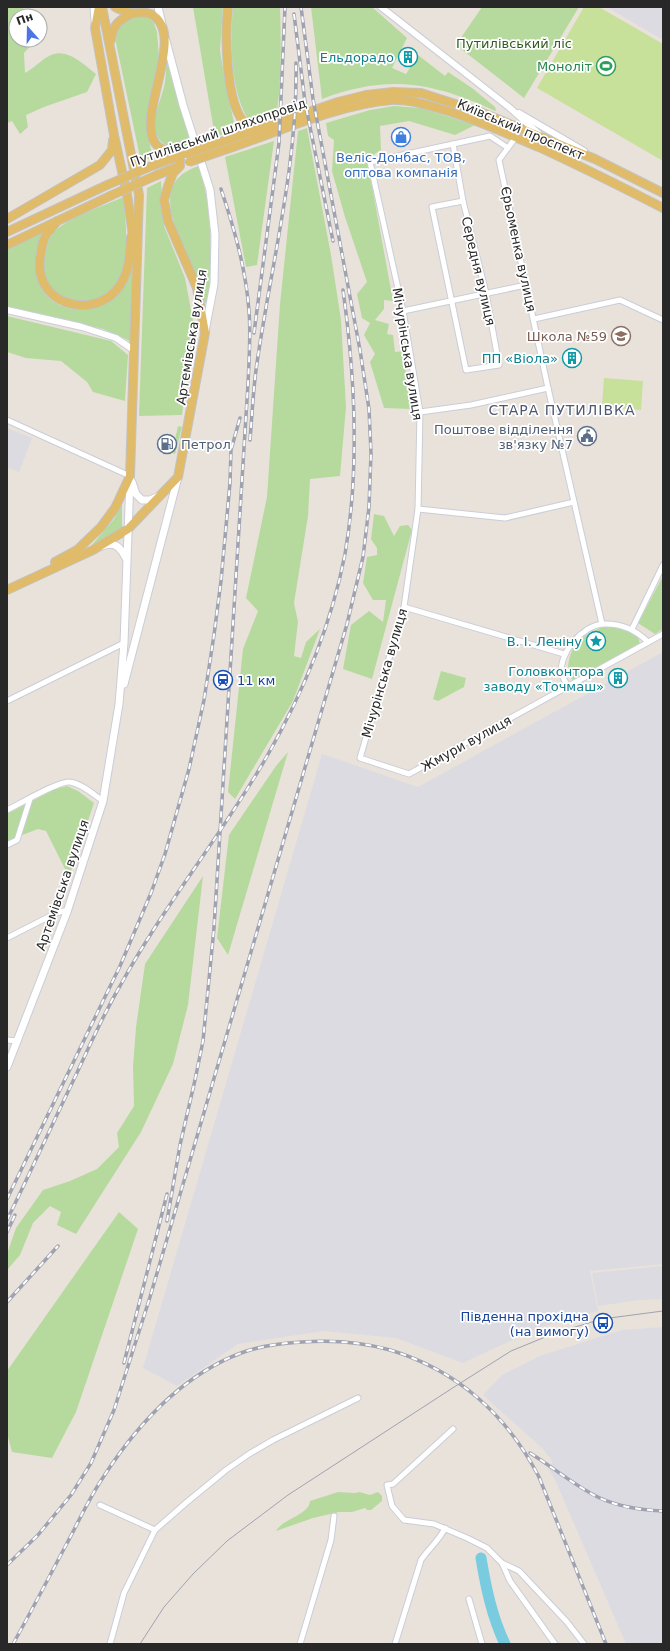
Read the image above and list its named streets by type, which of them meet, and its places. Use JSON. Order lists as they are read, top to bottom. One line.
{"streets":{"main road":["Київський проспект","Путилівський шляхопровід","Артемівська вулиця"],"street":["Єрьоменка вулиця","Середня вулиця","Мічурінська вулиця","Жмури вулиця"]},"crossings":[["Київський проспект","Путилівський шляхопровід"],["Київський проспект","Єрьоменка вулиця"],["Мічурінська вулиця","Жмури вулиця"]],"districts":["СТАРА ПУТИЛІВКА"],"parks":["Путилівський ліс"],"places":{"building":["Ельдорадо","ПП «Віола»","Головконтора заводу «Точмаш»"],"sports":["Моноліт"],"shop":["Веліс-Донбас, ТОВ, оптова компанія"],"school or university":["Школа №59"],"public building":["Поштове відділення зв'язку №7"],"fuel station":["Петрол"],"place":["В. І. Леніну"],"station":["11 км"],"bus stop":["Південна прохідна (на вимогу)"]},"north":"top"}
